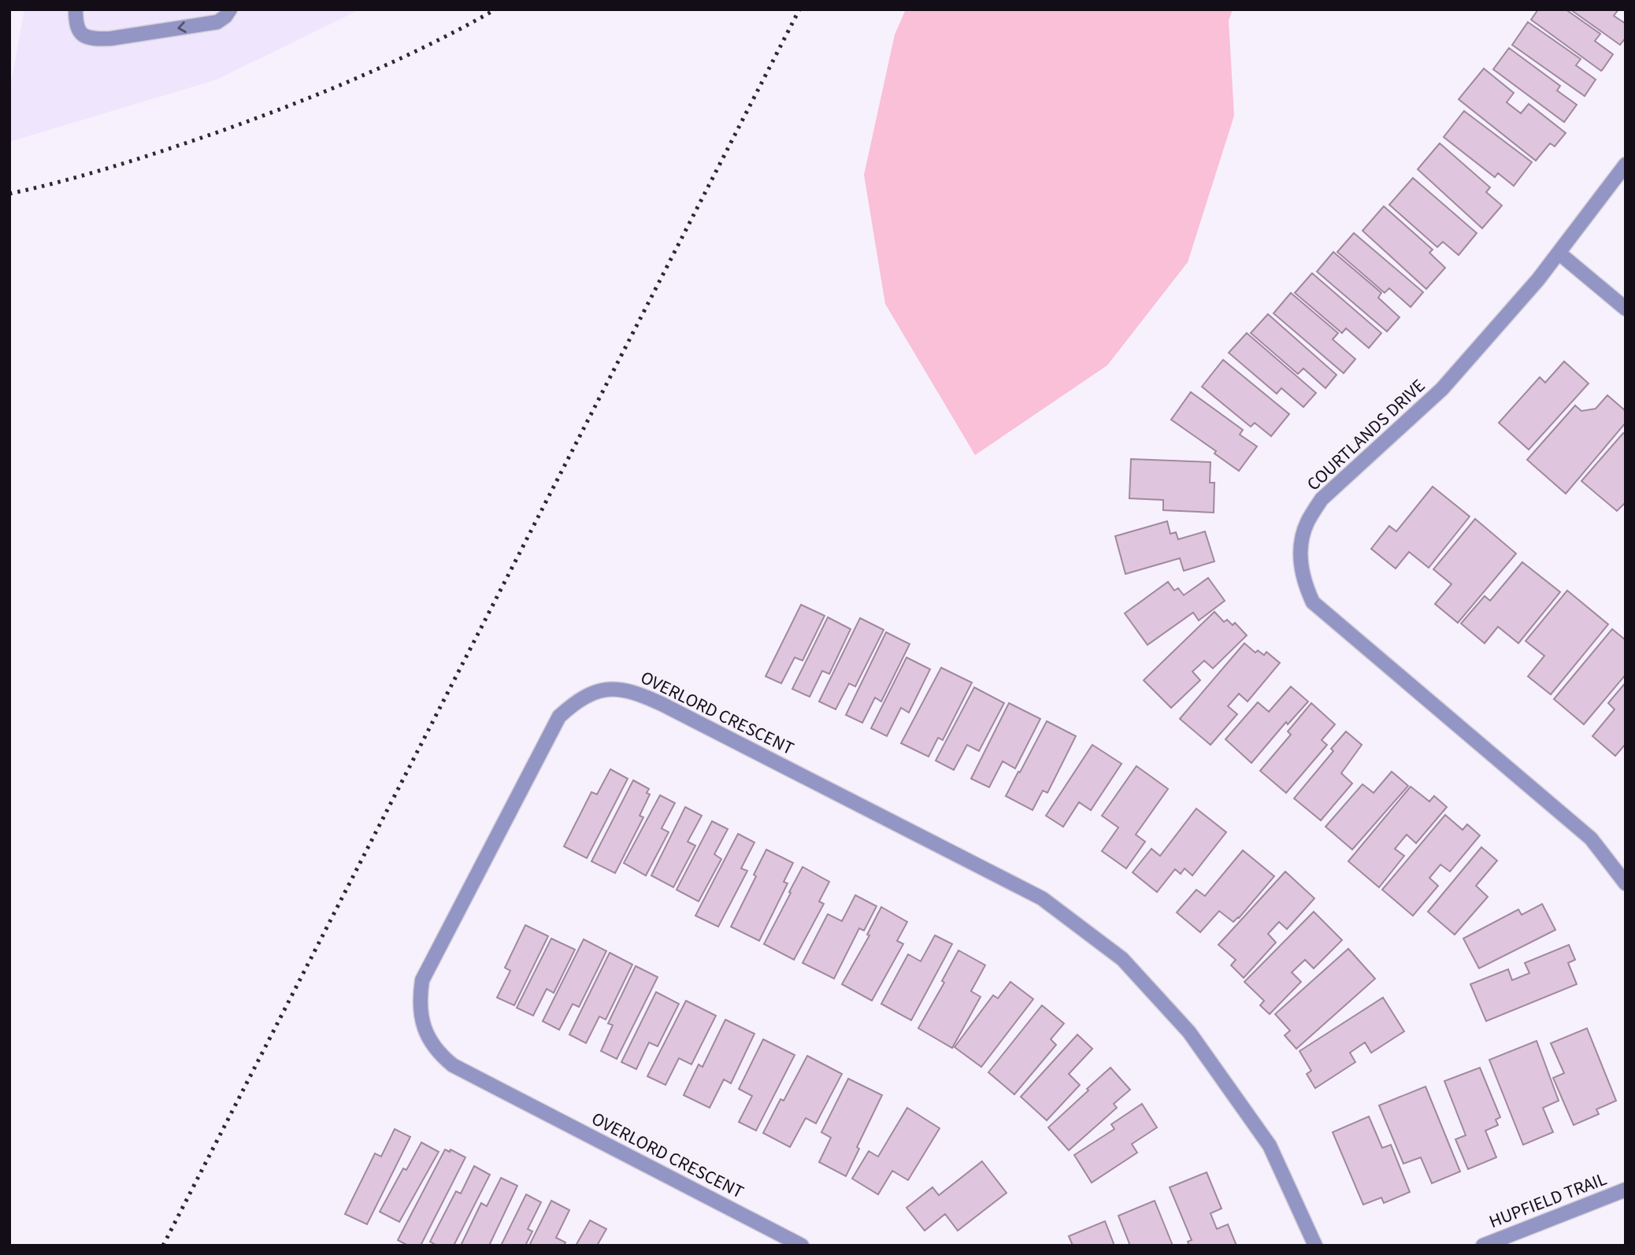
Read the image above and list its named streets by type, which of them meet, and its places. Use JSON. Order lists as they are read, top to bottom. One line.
{"streets":{"street":["COURTLANDS DRIVE","OVERLORD CRESCENT","HUPFIELD TRAIL"]}}
